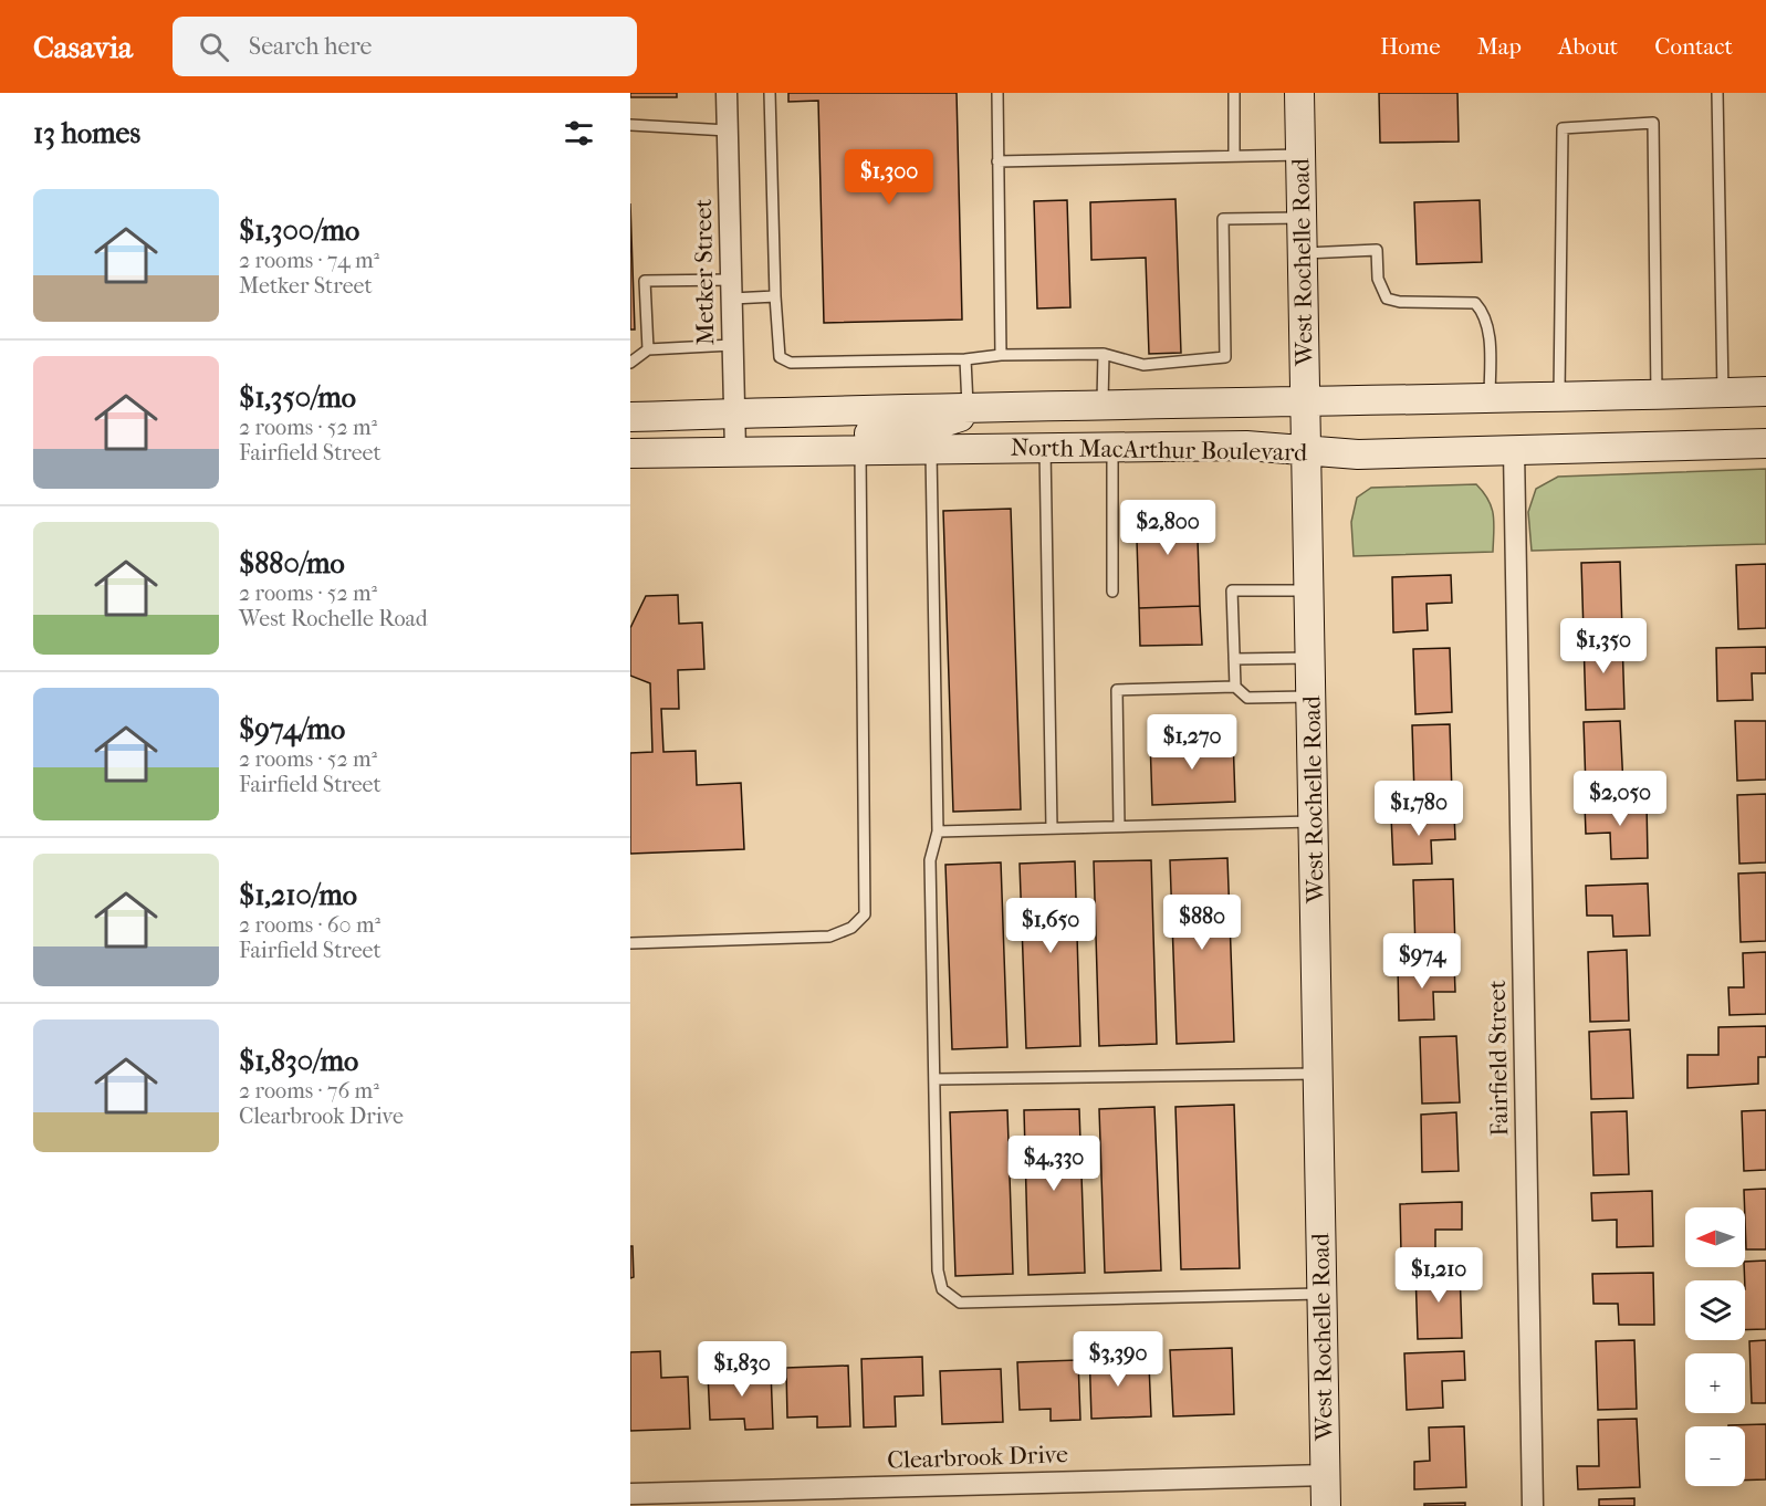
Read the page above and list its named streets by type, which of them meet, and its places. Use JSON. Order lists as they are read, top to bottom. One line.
{"streets":{"main road":["West Rochelle Road","North MacArthur Boulevard"],"street":["Metker Street","Fairfield Street","Clearbrook Drive"]},"crossings":[["West Rochelle Road","North MacArthur Boulevard"],["West Rochelle Road","Clearbrook Drive"],["Metker Street","North MacArthur Boulevard"],["North MacArthur Boulevard","Fairfield Street"]],"north":"left","page":{"header":"Casavia","search":"Search here","nav":["Home","Map","About","Contact"],"heading":"13 homes","price":["$1,300","$2,800","$1,350","$1,270","$2,050","$1,780","$880","$1,650","$974","$4,330","$1,210","$3,390","$1,830"],"list":[{"name":"$1,300/mo","note":"2 rooms · 74 m² · Metker Street"},{"name":"$1,350/mo","note":"2 rooms · 52 m² · Fairfield Street"},{"name":"$880/mo","note":"2 rooms · 52 m² · West Rochelle Road"},{"name":"$974/mo","note":"2 rooms · 52 m² · Fairfield Street"},{"name":"$1,210/mo","note":"2 rooms · 60 m² · Fairfield Street"},{"name":"$1,830/mo","note":"2 rooms · 76 m² · Clearbrook Drive"}],"map_buttons":["+","−"]}}
